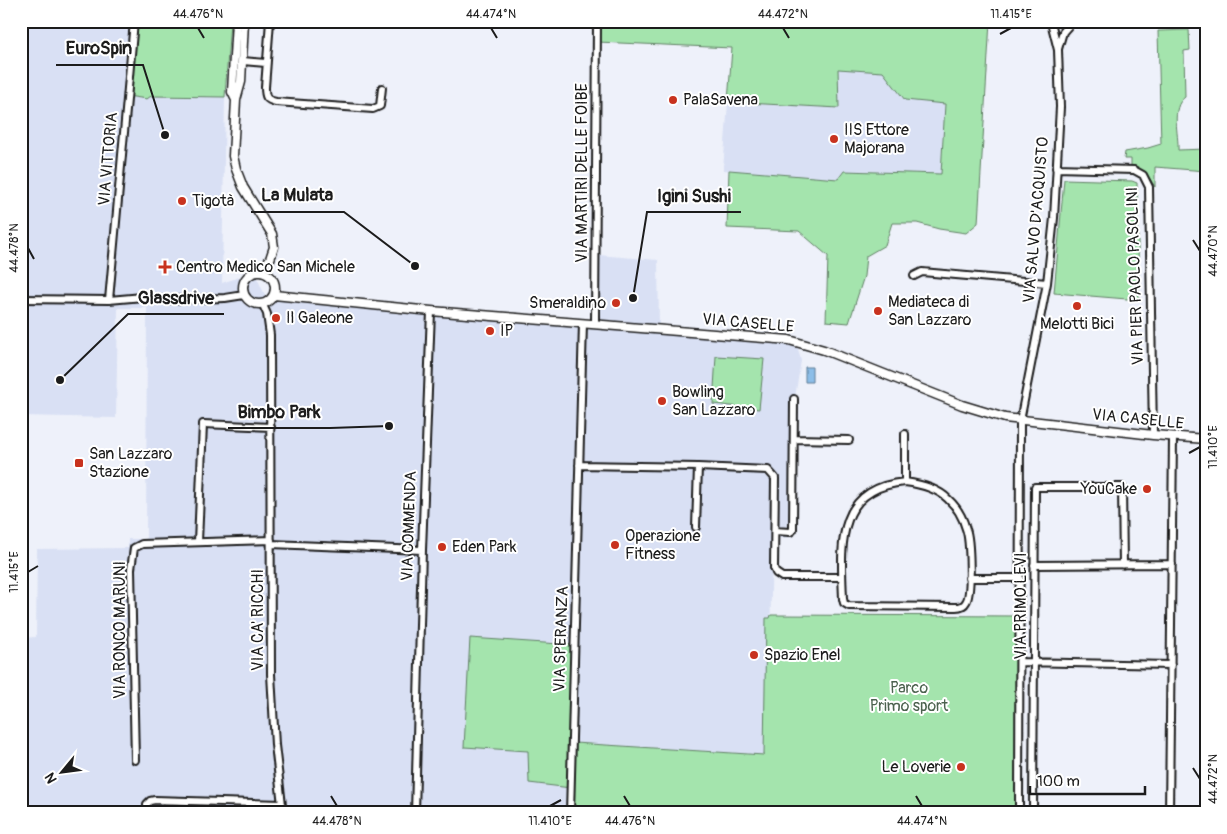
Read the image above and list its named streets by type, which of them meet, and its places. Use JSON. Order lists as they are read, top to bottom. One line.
{"streets":{"street":["VIA VITTORIA","VIA MARTIRI DELLE FOIBE","VIA SALVO D'ACQUISTO","VIA PIER PAOLO PASOLINI","VIA CASELLE","VIA COMMENDA","VIA PRIMO LEVI","VIA CA' RICCHI","VIA RONCO MARUNI","VIA SPERANZA"]},"crossings":[["VIA MARTIRI DELLE FOIBE","VIA CASELLE"],["VIA SALVO D'ACQUISTO","VIA PIER PAOLO PASOLINI"],["VIA SALVO D'ACQUISTO","VIA CASELLE"],["VIA PIER PAOLO PASOLINI","VIA CASELLE"],["VIA CASELLE","VIA COMMENDA"],["VIA CASELLE","VIA CA' RICCHI"],["VIA CASELLE","VIA SPERANZA"],["VIA COMMENDA","VIA RONCO MARUNI"],["VIA CA' RICCHI","VIA RONCO MARUNI"]],"parks":["Parco Primo sport"],"places":{"other":["PalaSavena","EuroSpin","IIS Ettore Majorana","Tigotà","La Mulata","Igini Sushi","Smeraldino","Melotti Bici","Mediateca di San Lazzaro","Il Galeone","IP","Glassdrive","Bowling San Lazzaro","Bimbo Park","YouCake","Operazione Fitness","Eden Park","Spazio Enel","Le Loverie"],"health":["Centro Medico San Michele"],"transit":["San Lazzaro Stazione"]},"scale_bar":"100 m","north":"bottom left","coordinates":["44.476°N","44.474°N","44.472°N","11.415°E","44.478°N","44.470°N","11.410°E"]}
